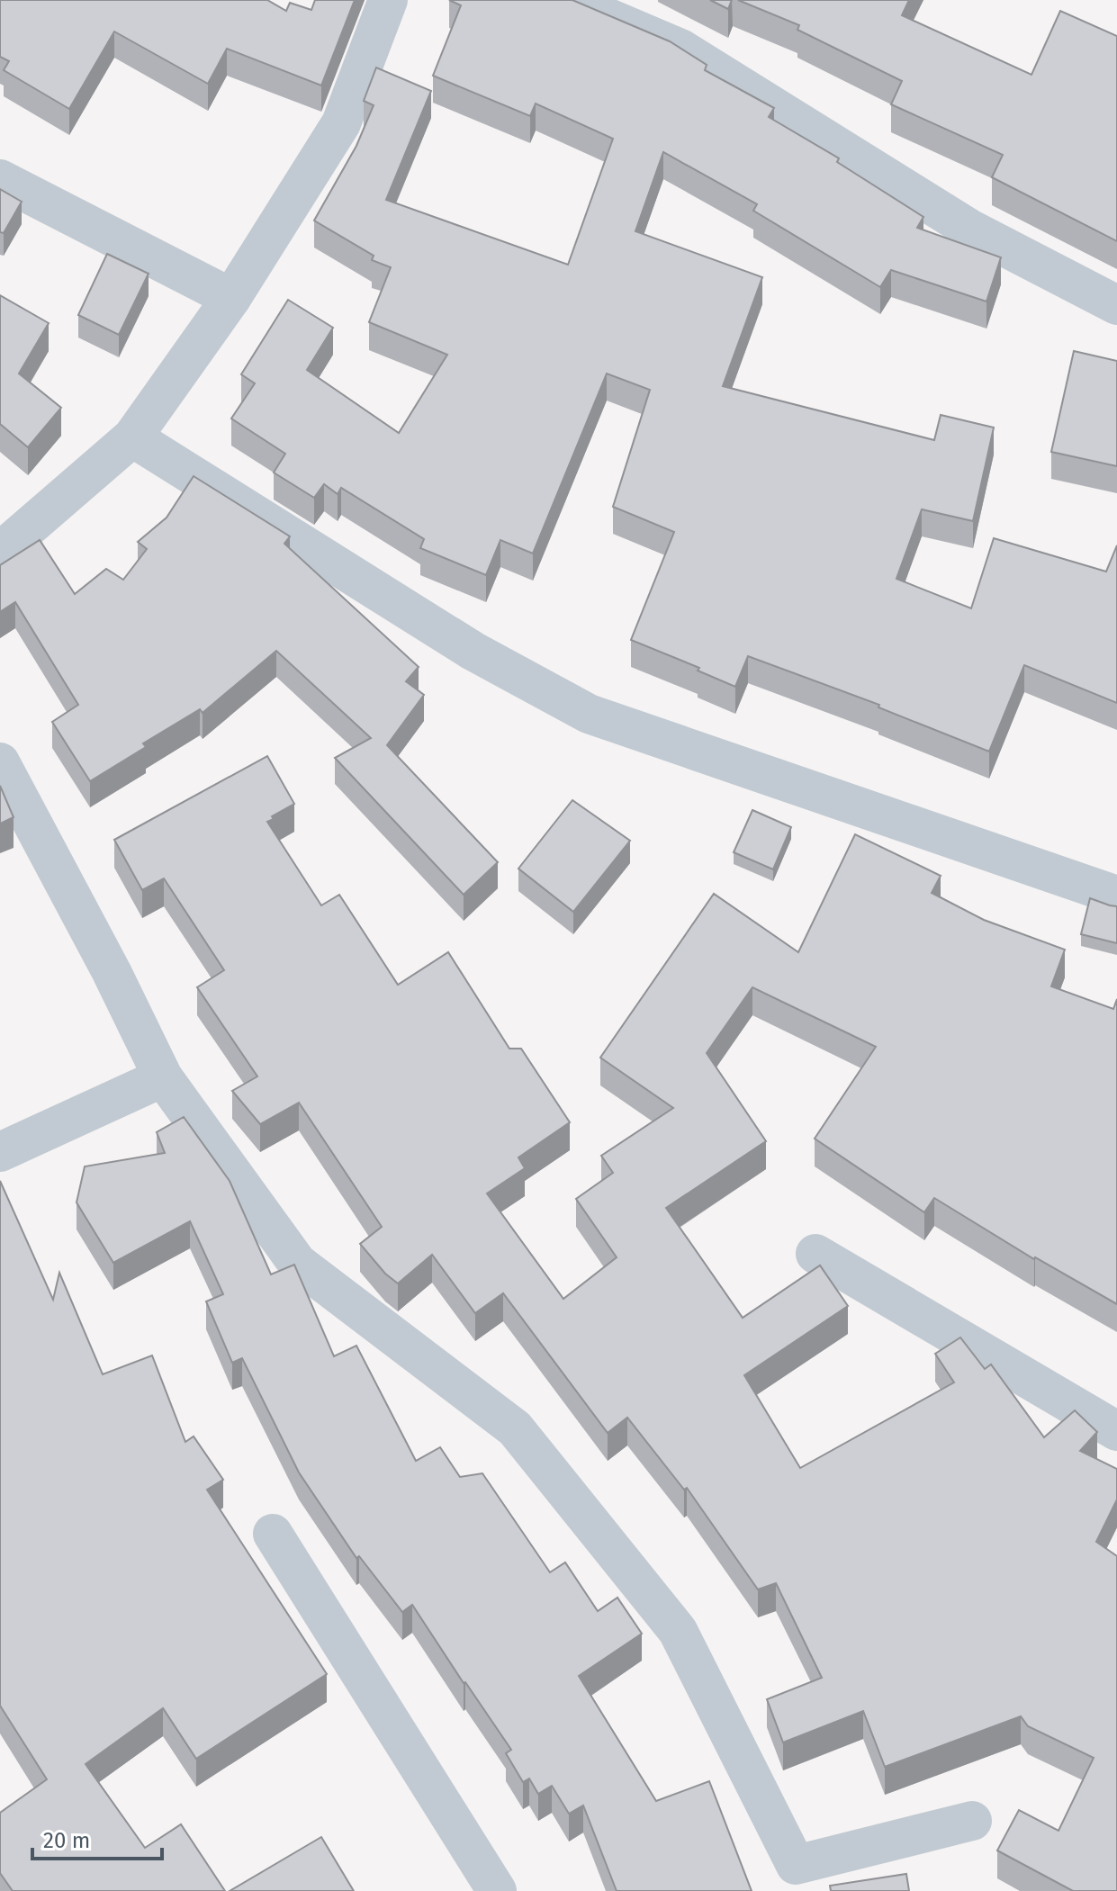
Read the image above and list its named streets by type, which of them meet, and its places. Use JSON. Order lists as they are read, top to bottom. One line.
{"scale_bar":"20 m"}
